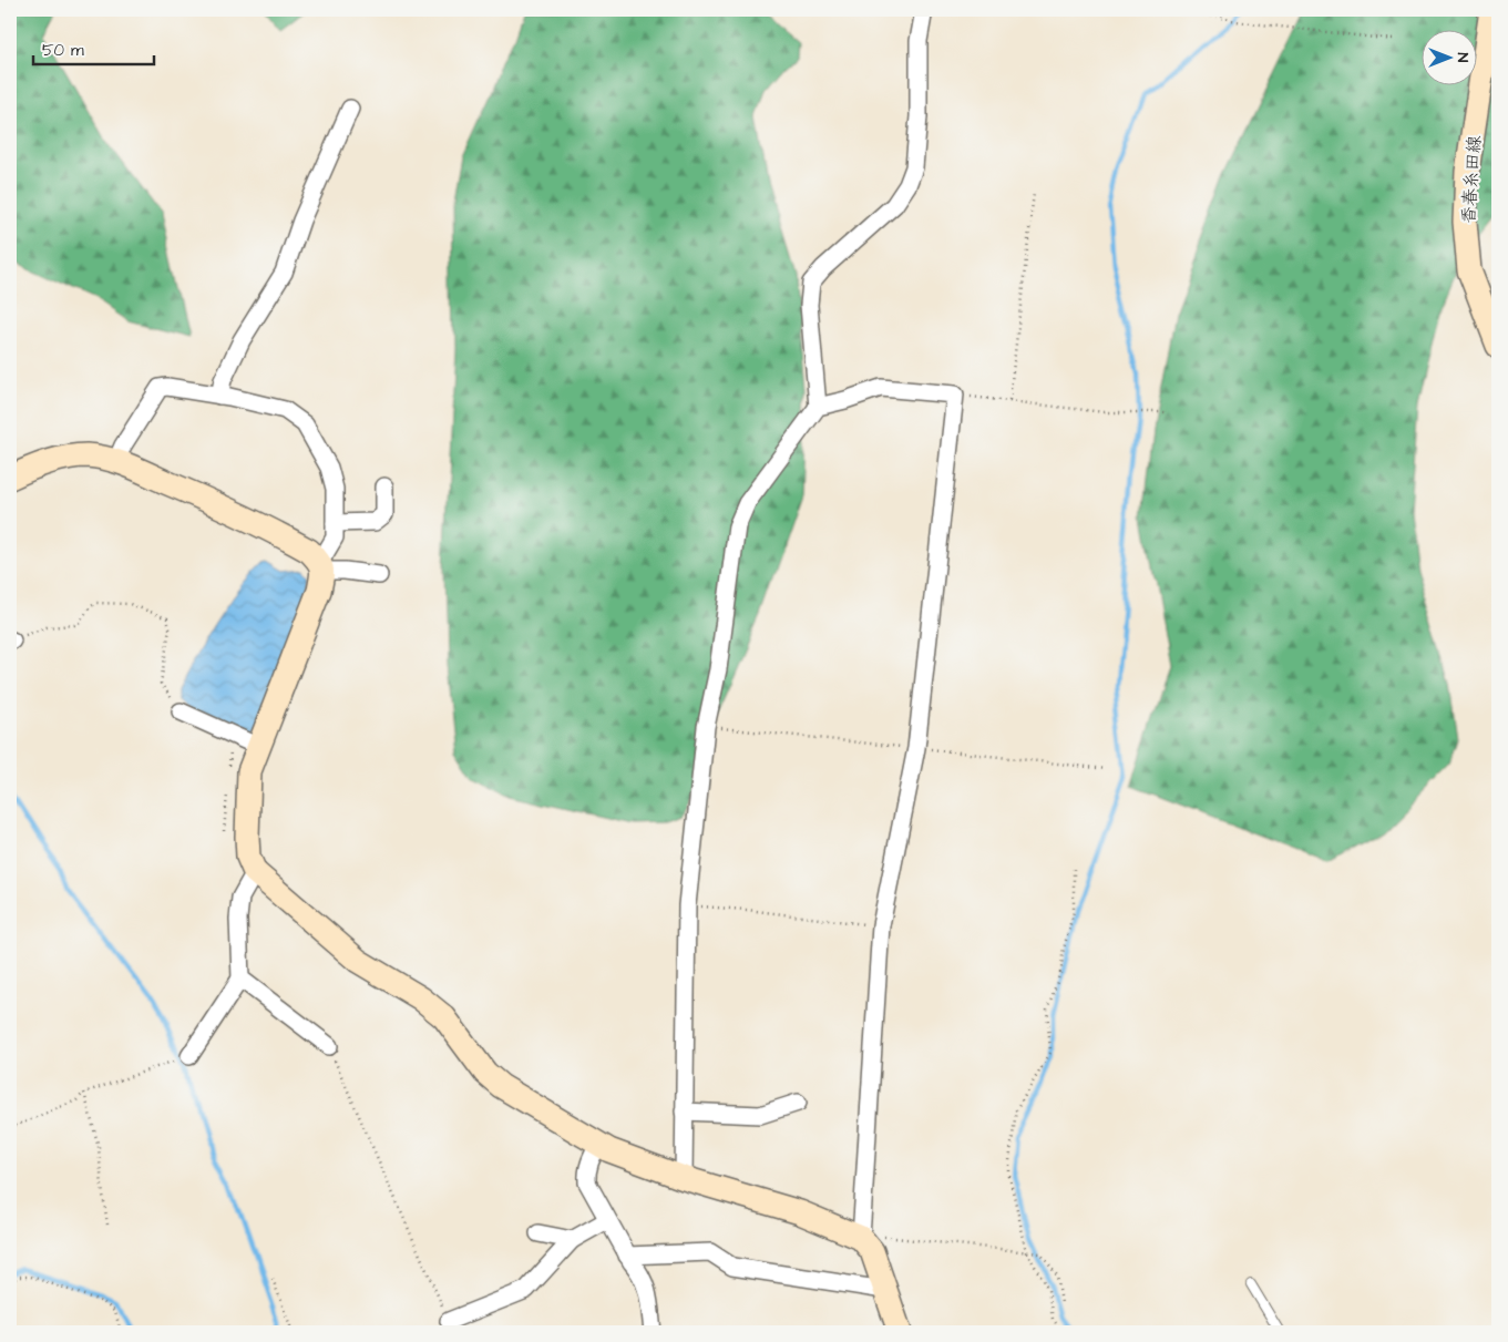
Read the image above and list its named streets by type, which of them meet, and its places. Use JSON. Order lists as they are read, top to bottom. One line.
{"streets":{"street":["香春糸田線"]},"scale_bar":"50 m","north":"right"}
